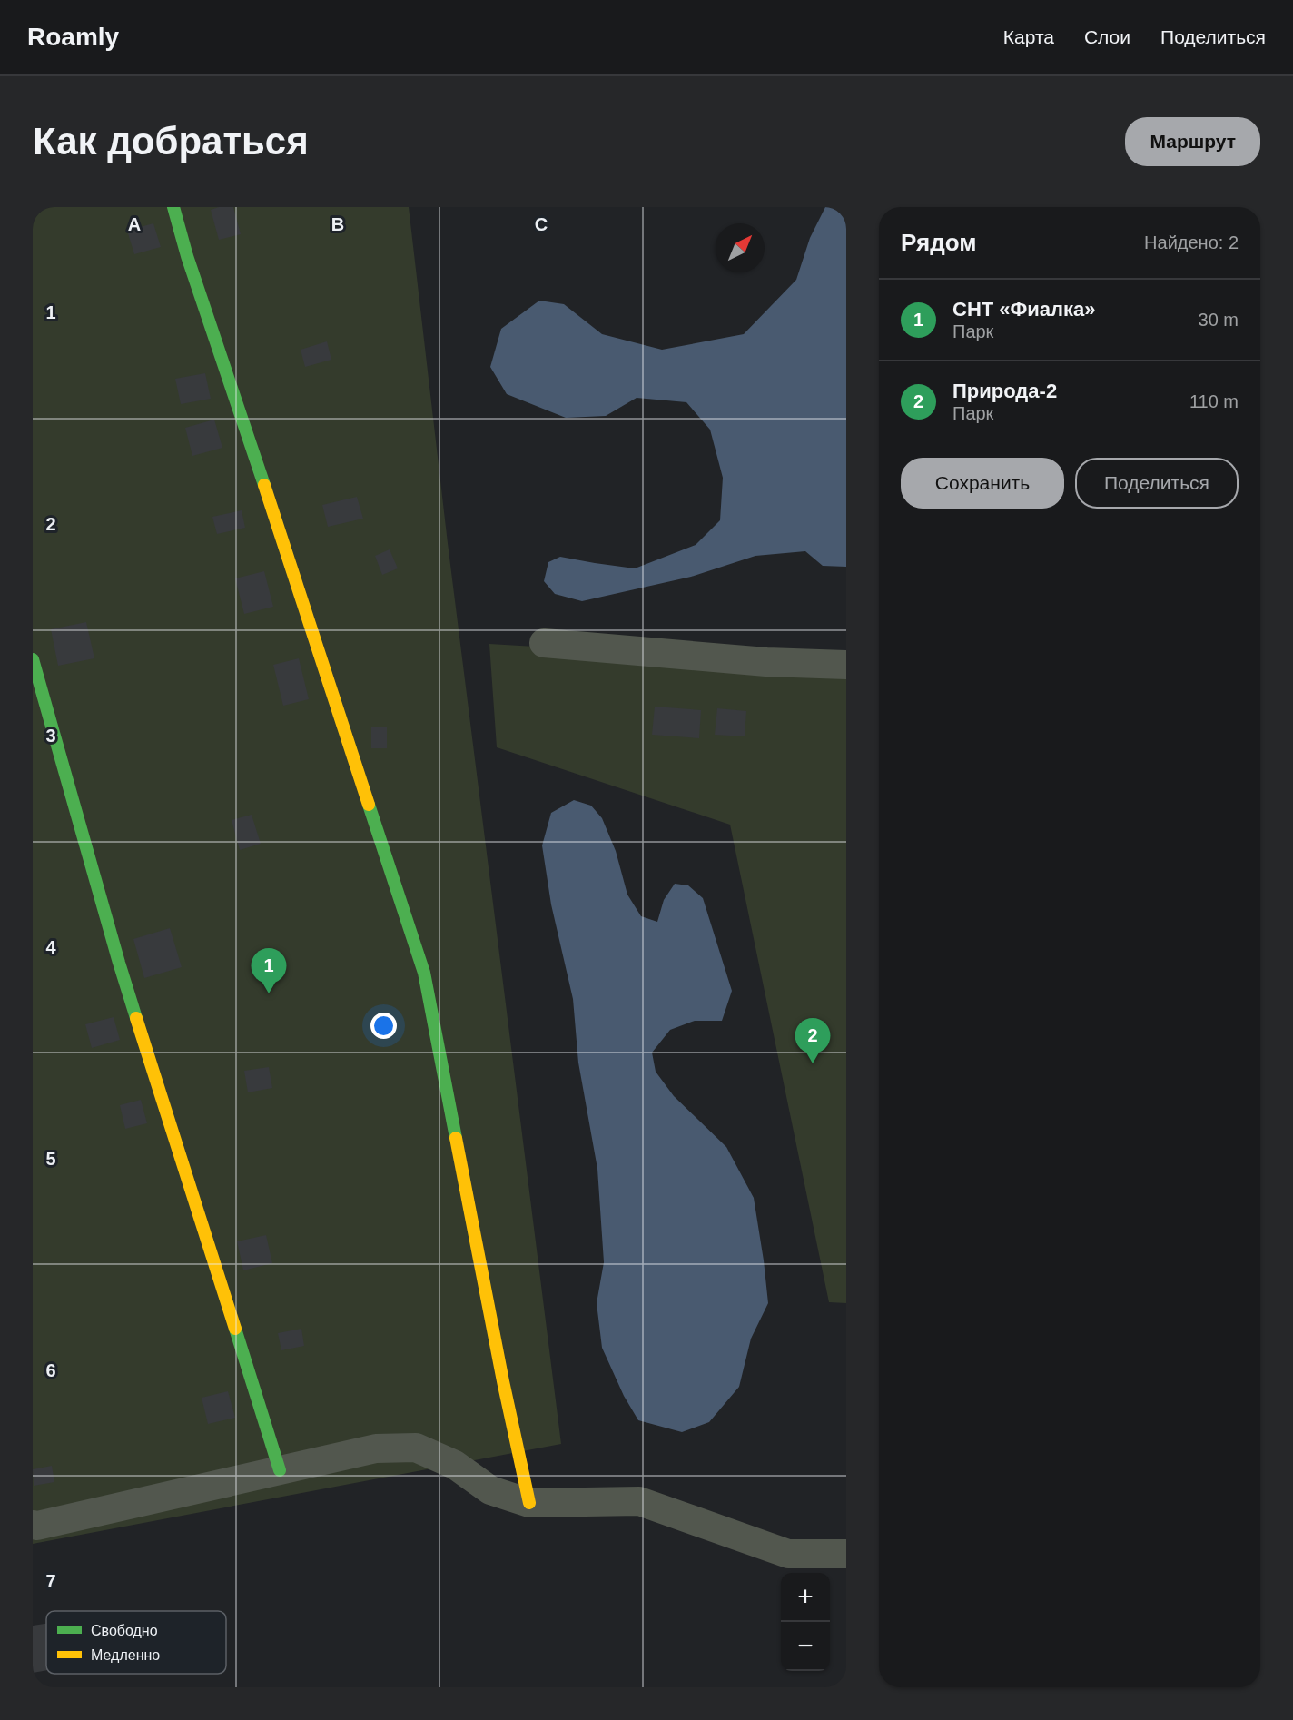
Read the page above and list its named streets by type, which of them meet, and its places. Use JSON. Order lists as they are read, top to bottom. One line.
{"legend":["Свободно","Медленно"],"north":"top right","page":{"header":"Roamly","nav":["Карта","Слои","Поделиться"],"buttons":["Маршрут",["Сохранить","Поделиться"]],"title":"Как добраться","heading":["Рядом","Найдено: 2"],"list":[{"mark":"1","name":"СНТ «Фиалка»","note":"Парк","value":"30 m"},{"mark":"2","name":"Природа-2","note":"Парк","value":"110 m"}],"pins":["1","2"],"map_buttons":["+","−"]},"grid":{"columns":["A","B","C"],"rows":["1","2","3","4","5","6","7"]}}
